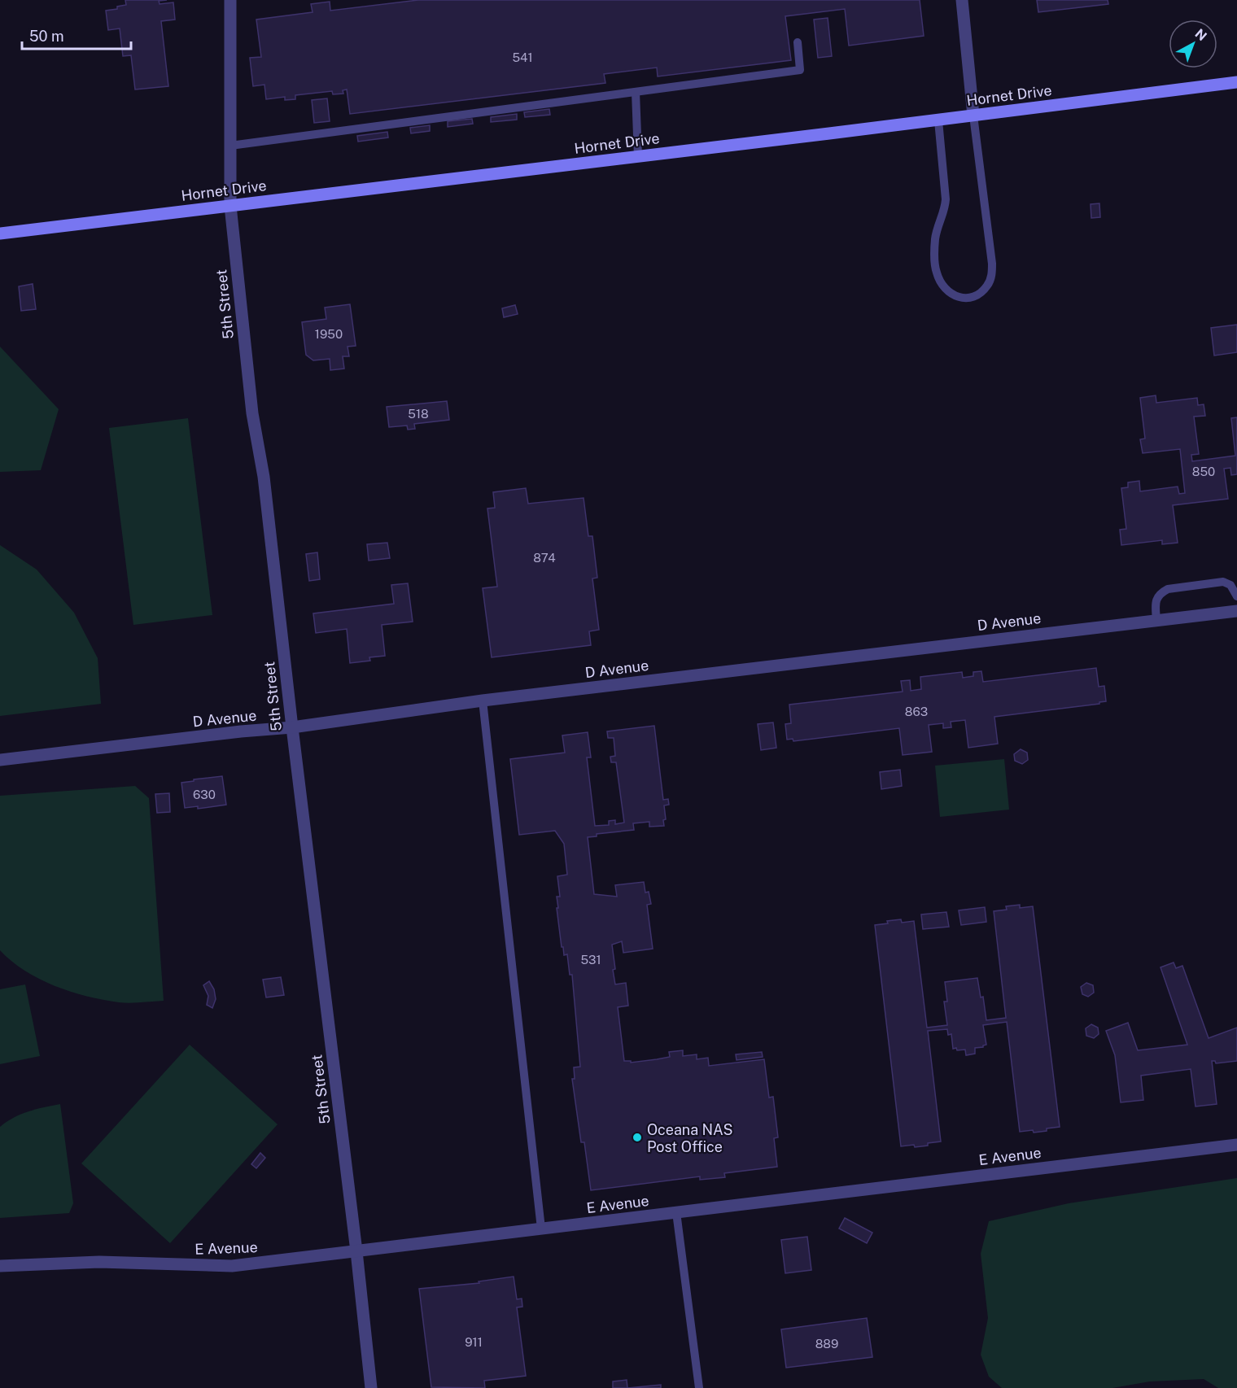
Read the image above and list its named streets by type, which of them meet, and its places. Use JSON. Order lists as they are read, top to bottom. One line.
{"streets":{"main road":["Hornet Drive"],"street":["5th Street","D Avenue","E Avenue"]},"crossings":[["Hornet Drive","5th Street"],["5th Street","D Avenue"],["5th Street","E Avenue"]],"places":["Oceana NAS Post Office"],"house_numbers":["541","1950","518","850","874","863","630","531","911","889"],"scale_bar":"50 m","north":"top right"}
